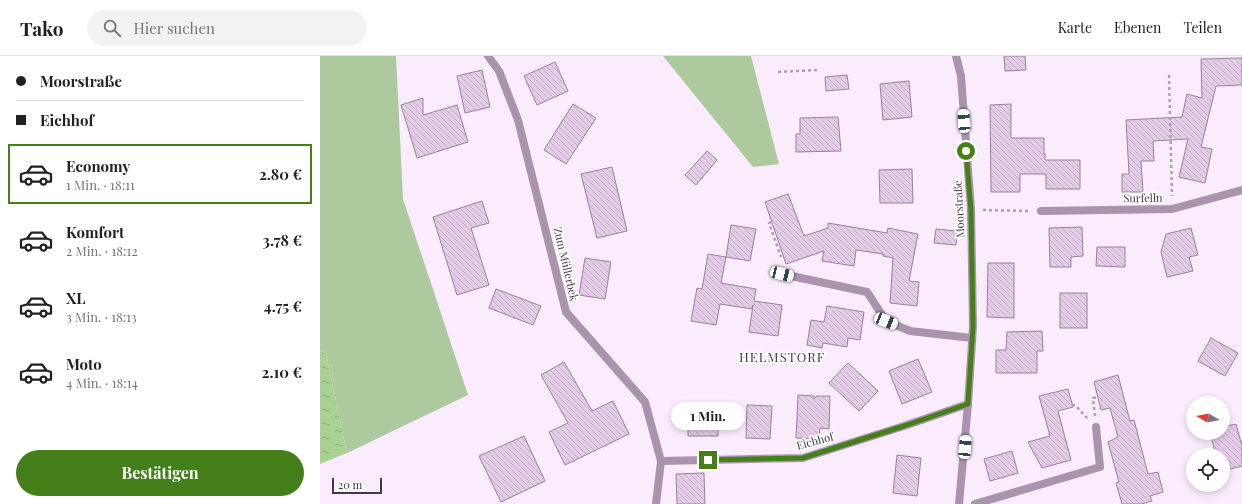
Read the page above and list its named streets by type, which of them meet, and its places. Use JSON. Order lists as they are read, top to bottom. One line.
{"streets":{"street":["Surfelln","Moorstraße","Zum Müllerbek","Eichhof"]},"crossings":[["Moorstraße","Eichhof"],["Zum Müllerbek","Eichhof"]],"districts":["HELMSTORF"],"scale_bar":"20 m","north":"left","page":{"header":"Tako","search":"Hier suchen","nav":["Karte","Ebenen","Teilen"],"banner":["Moorstraße","Eichhof"],"list":[{"name":"Economy","note":"1 Min. · 18:11","value":"2.80 €"},{"name":"Komfort","note":"2 Min. · 18:12","value":"3.78 €"},{"name":"XL","note":"3 Min. · 18:13","value":"4.75 €"},{"name":"Moto","note":"4 Min. · 18:14","value":"2.10 €"}],"bubble":"1 Min.","buttons":"Bestätigen","scale":"20 m"}}
